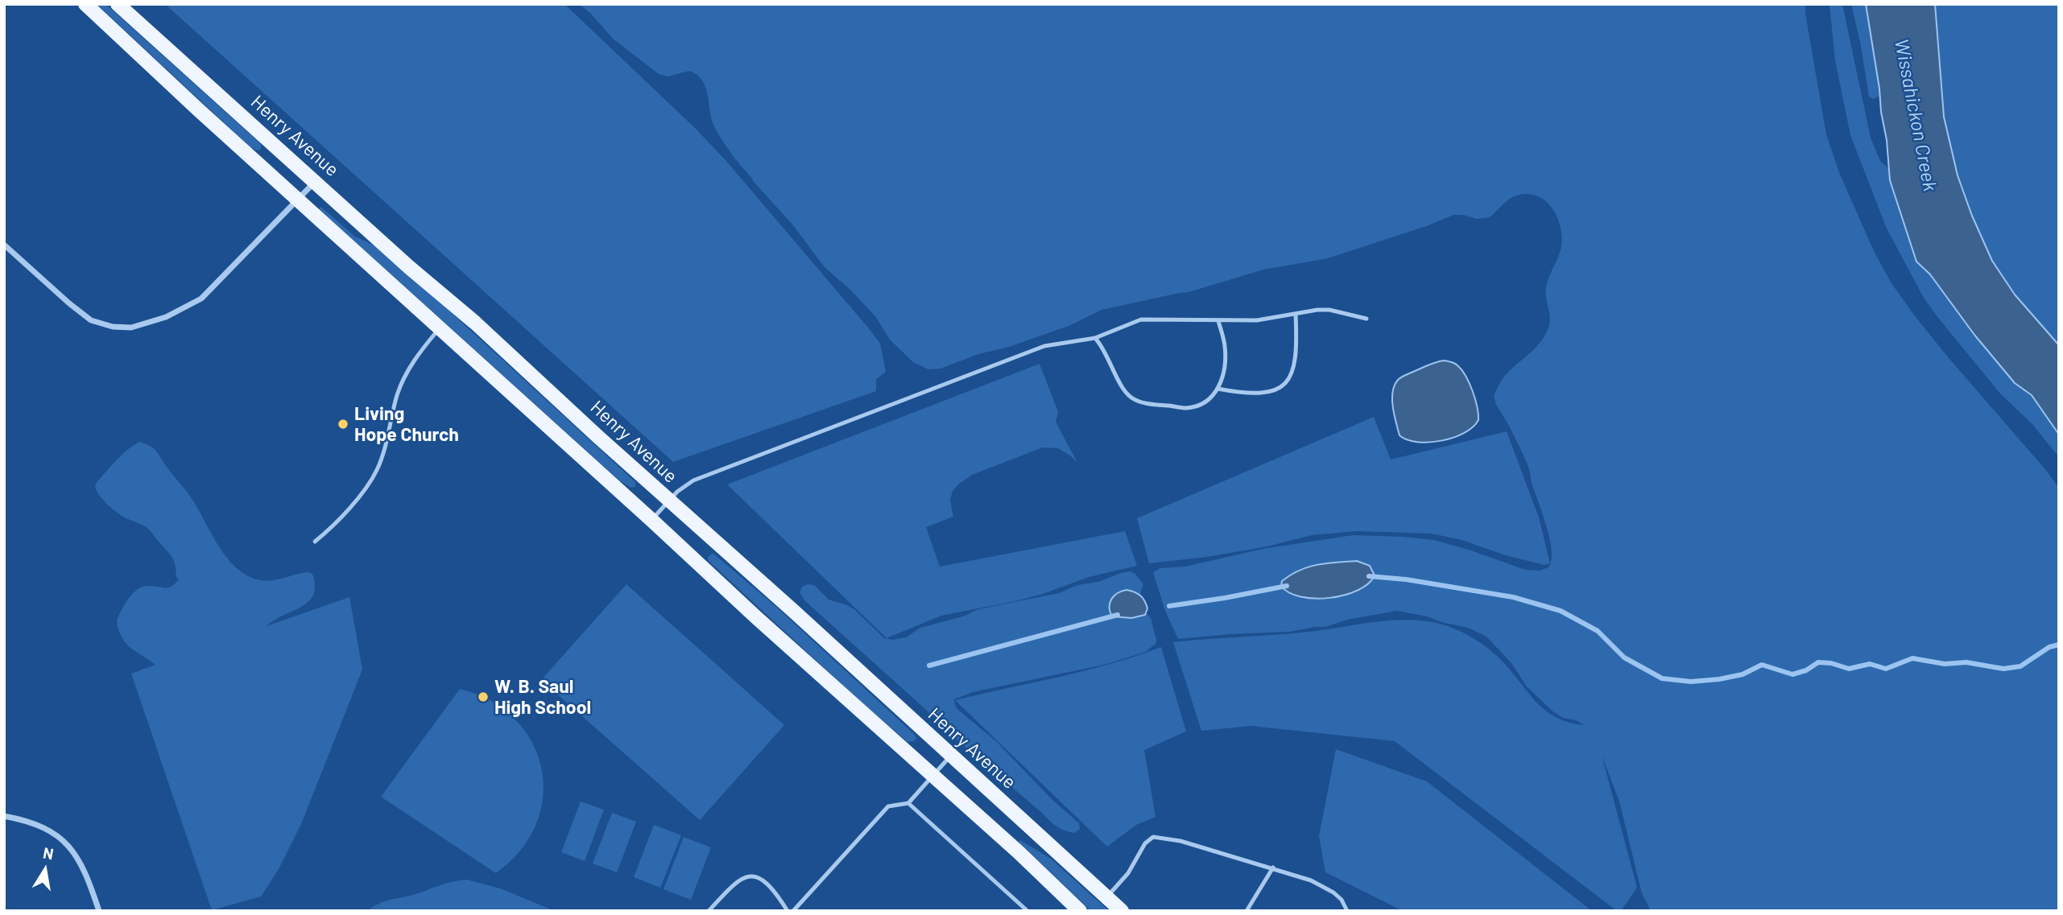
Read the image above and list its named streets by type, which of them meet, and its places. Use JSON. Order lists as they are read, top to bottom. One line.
{"streets":{"main road":["Henry Avenue"]},"water":["Wissahickon Creek"],"places":["Living Hope Church","W. B. Saul High School"],"north":"top"}
